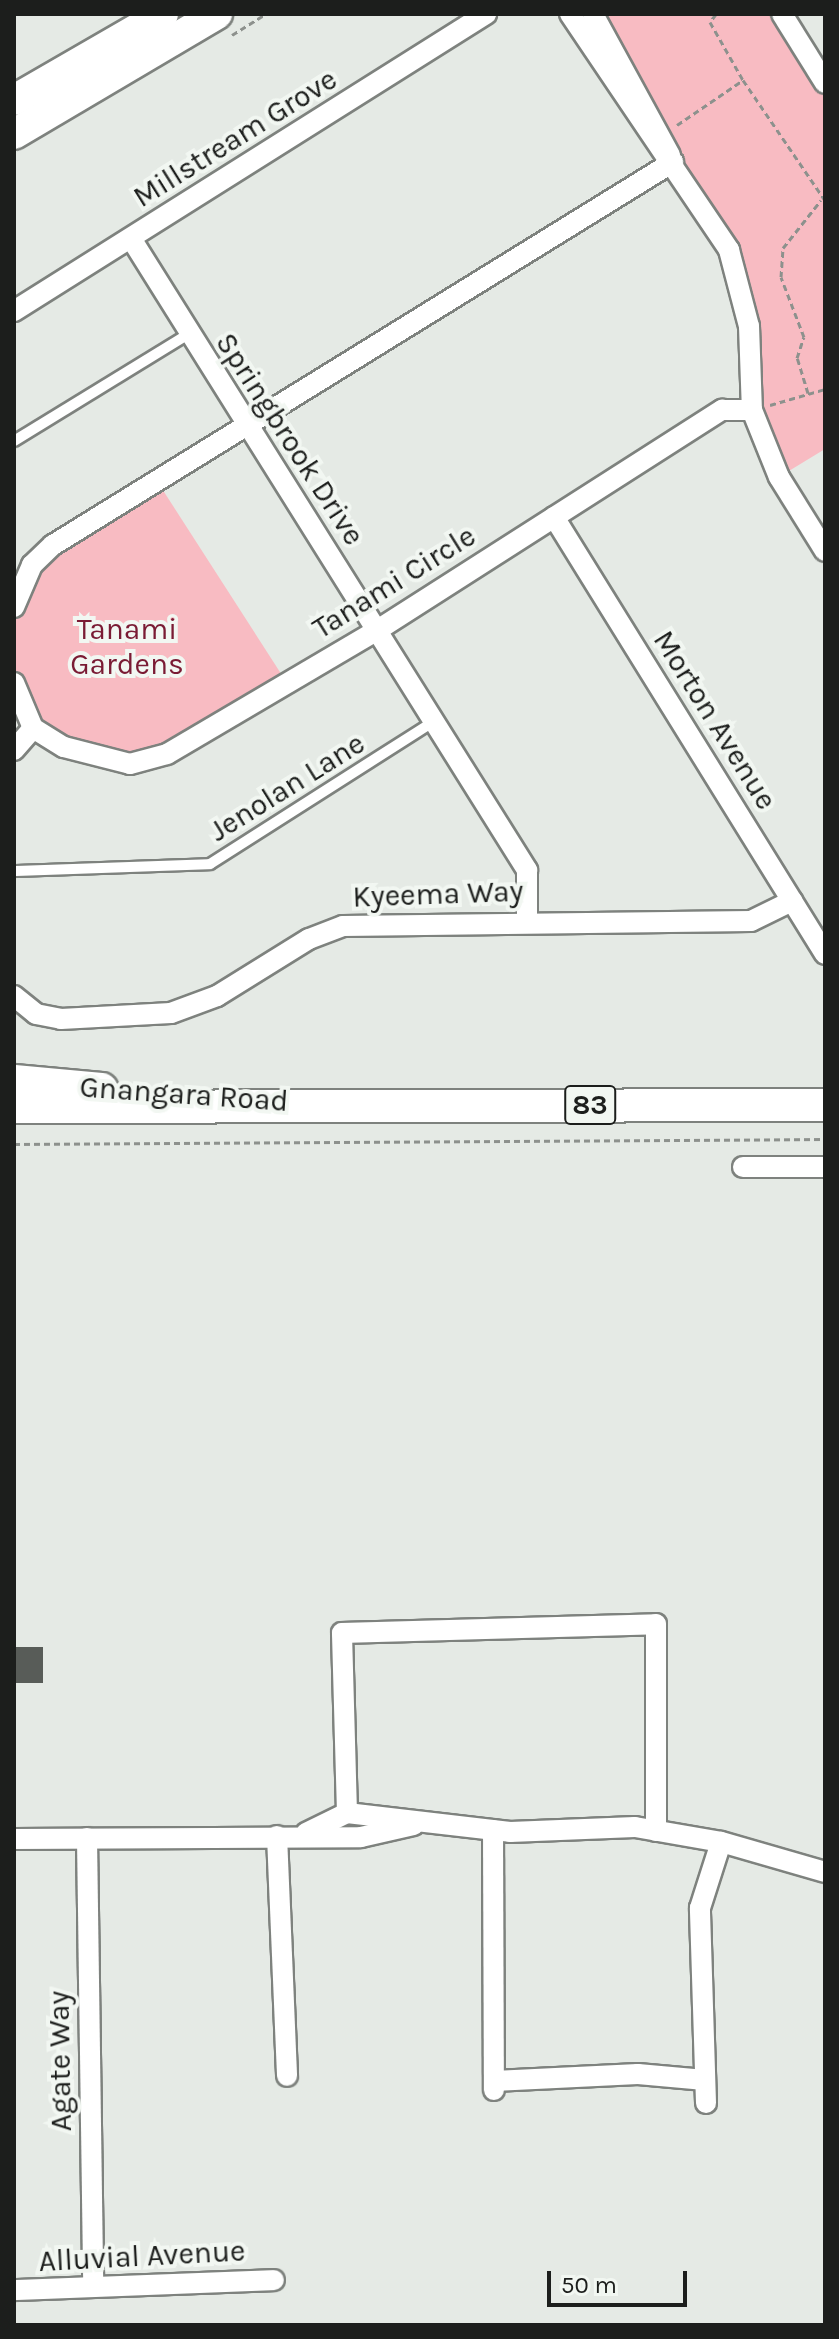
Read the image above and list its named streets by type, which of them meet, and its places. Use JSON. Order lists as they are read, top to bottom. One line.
{"streets":{"main road":["Gnangara Road","83"],"street":["Millstream Grove","Springbrook Drive","Tanami Circle","Morton Avenue","Kyeema Way","Agate Way","Alluvial Avenue"],"lane":["Jenolan Lane"]},"crossings":[["Millstream Grove","Springbrook Drive"],["Springbrook Drive","Tanami Circle"],["Springbrook Drive","Jenolan Lane"],["Springbrook Drive","Kyeema Way"],["Tanami Circle","Morton Avenue"],["Morton Avenue","Kyeema Way"],["Agate Way","Alluvial Avenue"]],"parks":["Tanami Gardens"],"scale_bar":"50 m"}
